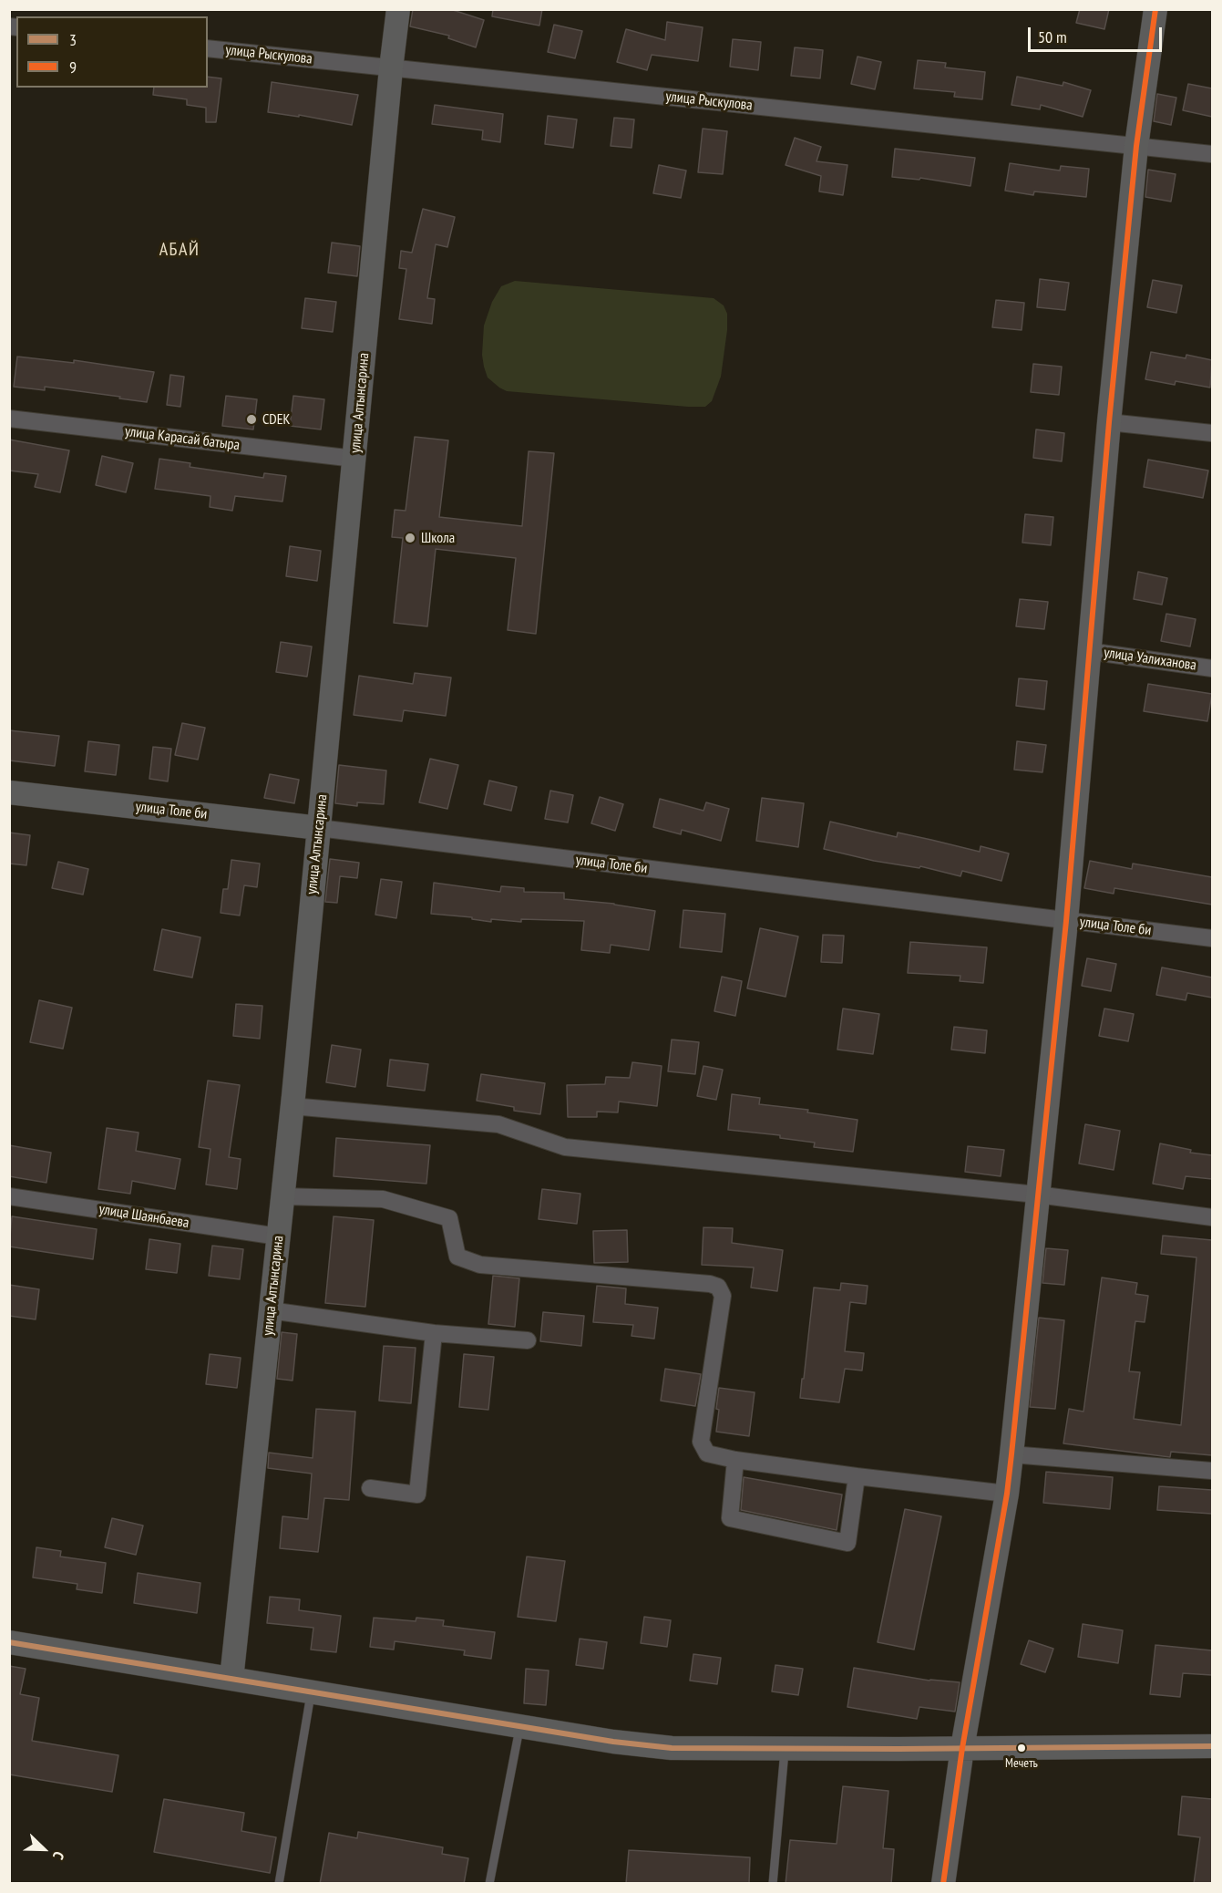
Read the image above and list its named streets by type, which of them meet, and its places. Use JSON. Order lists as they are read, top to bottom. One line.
{"streets":{"street":["улица Рыскулова","улица Алтынсарина","улица Карасай батыра","улица Уалиханова","улица Толе би","улица Шаянбаева"]},"crossings":[["улица Рыскулова","улица Алтынсарина"],["улица Алтынсарина","улица Карасай батыра"],["улица Алтынсарина","улица Толе би"],["улица Алтынсарина","улица Шаянбаева"]],"districts":["АБАЙ"],"places":["CDEK","Школа","Мечеть"],"lines":["transit line 9","transit line 3"],"legend":["3","9"],"scale_bar":"50 m","north":"bottom right"}
